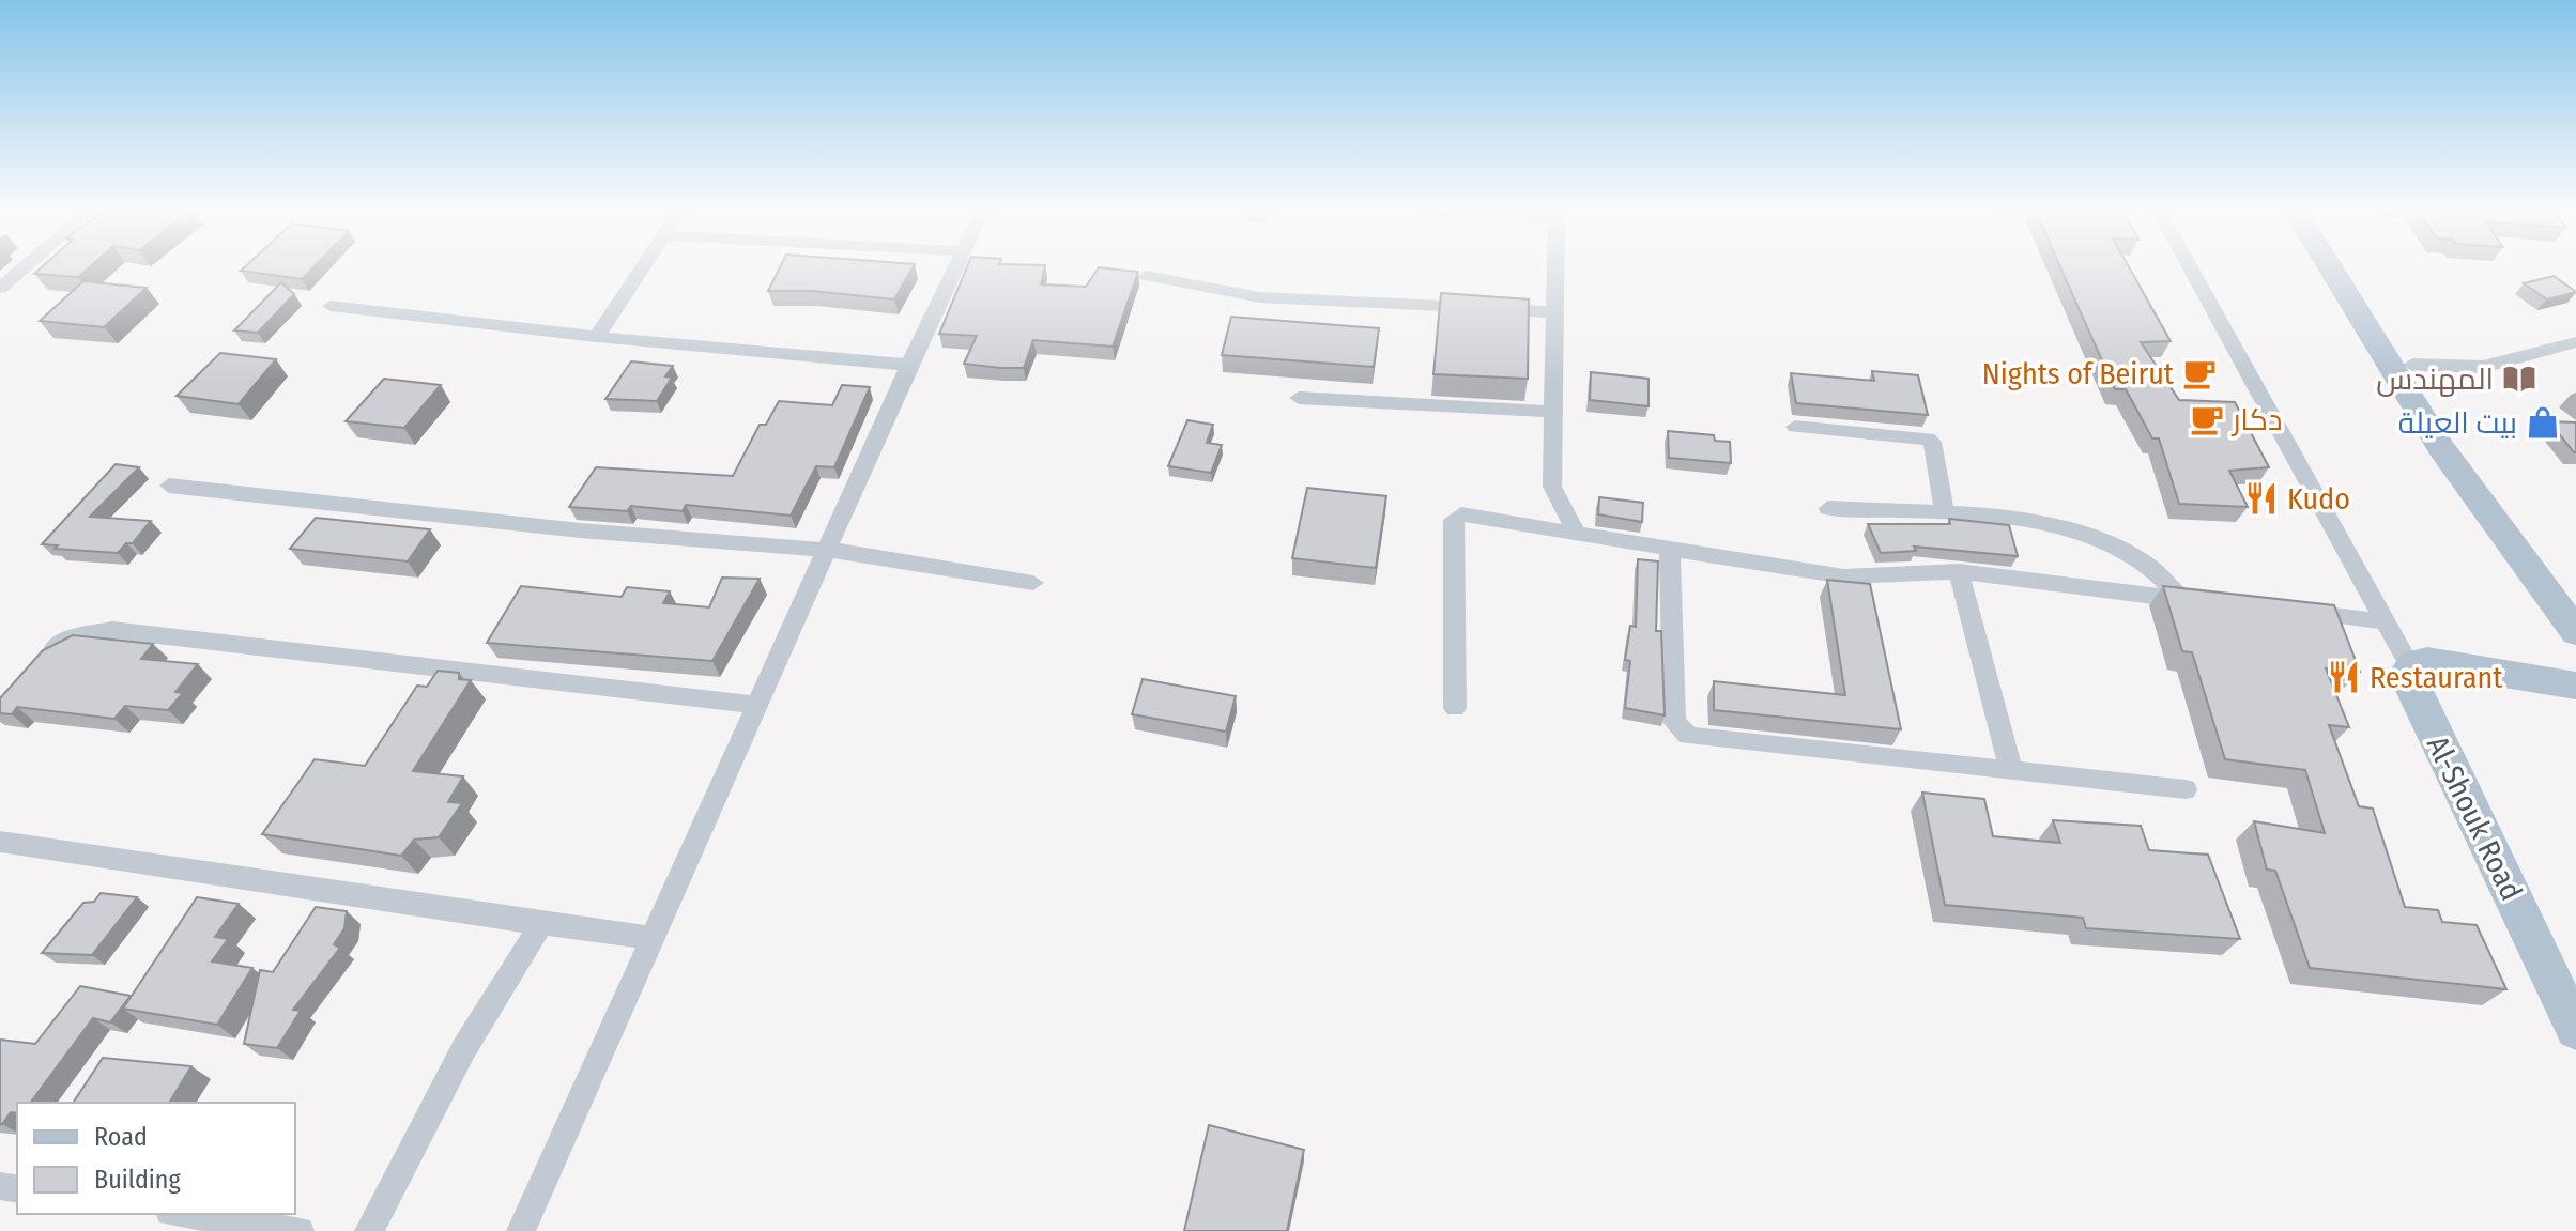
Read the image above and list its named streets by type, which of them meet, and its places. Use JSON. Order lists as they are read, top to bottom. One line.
{"streets":{"main road":["Al-Shouk Road"]},"places":{"cafe":["Nights of Beirut","دكار"],"library":["المهندس"],"shop":["بيت العيلة"],"restaurant":["Kudo","Restaurant"]},"legend":["Road","Building"]}
